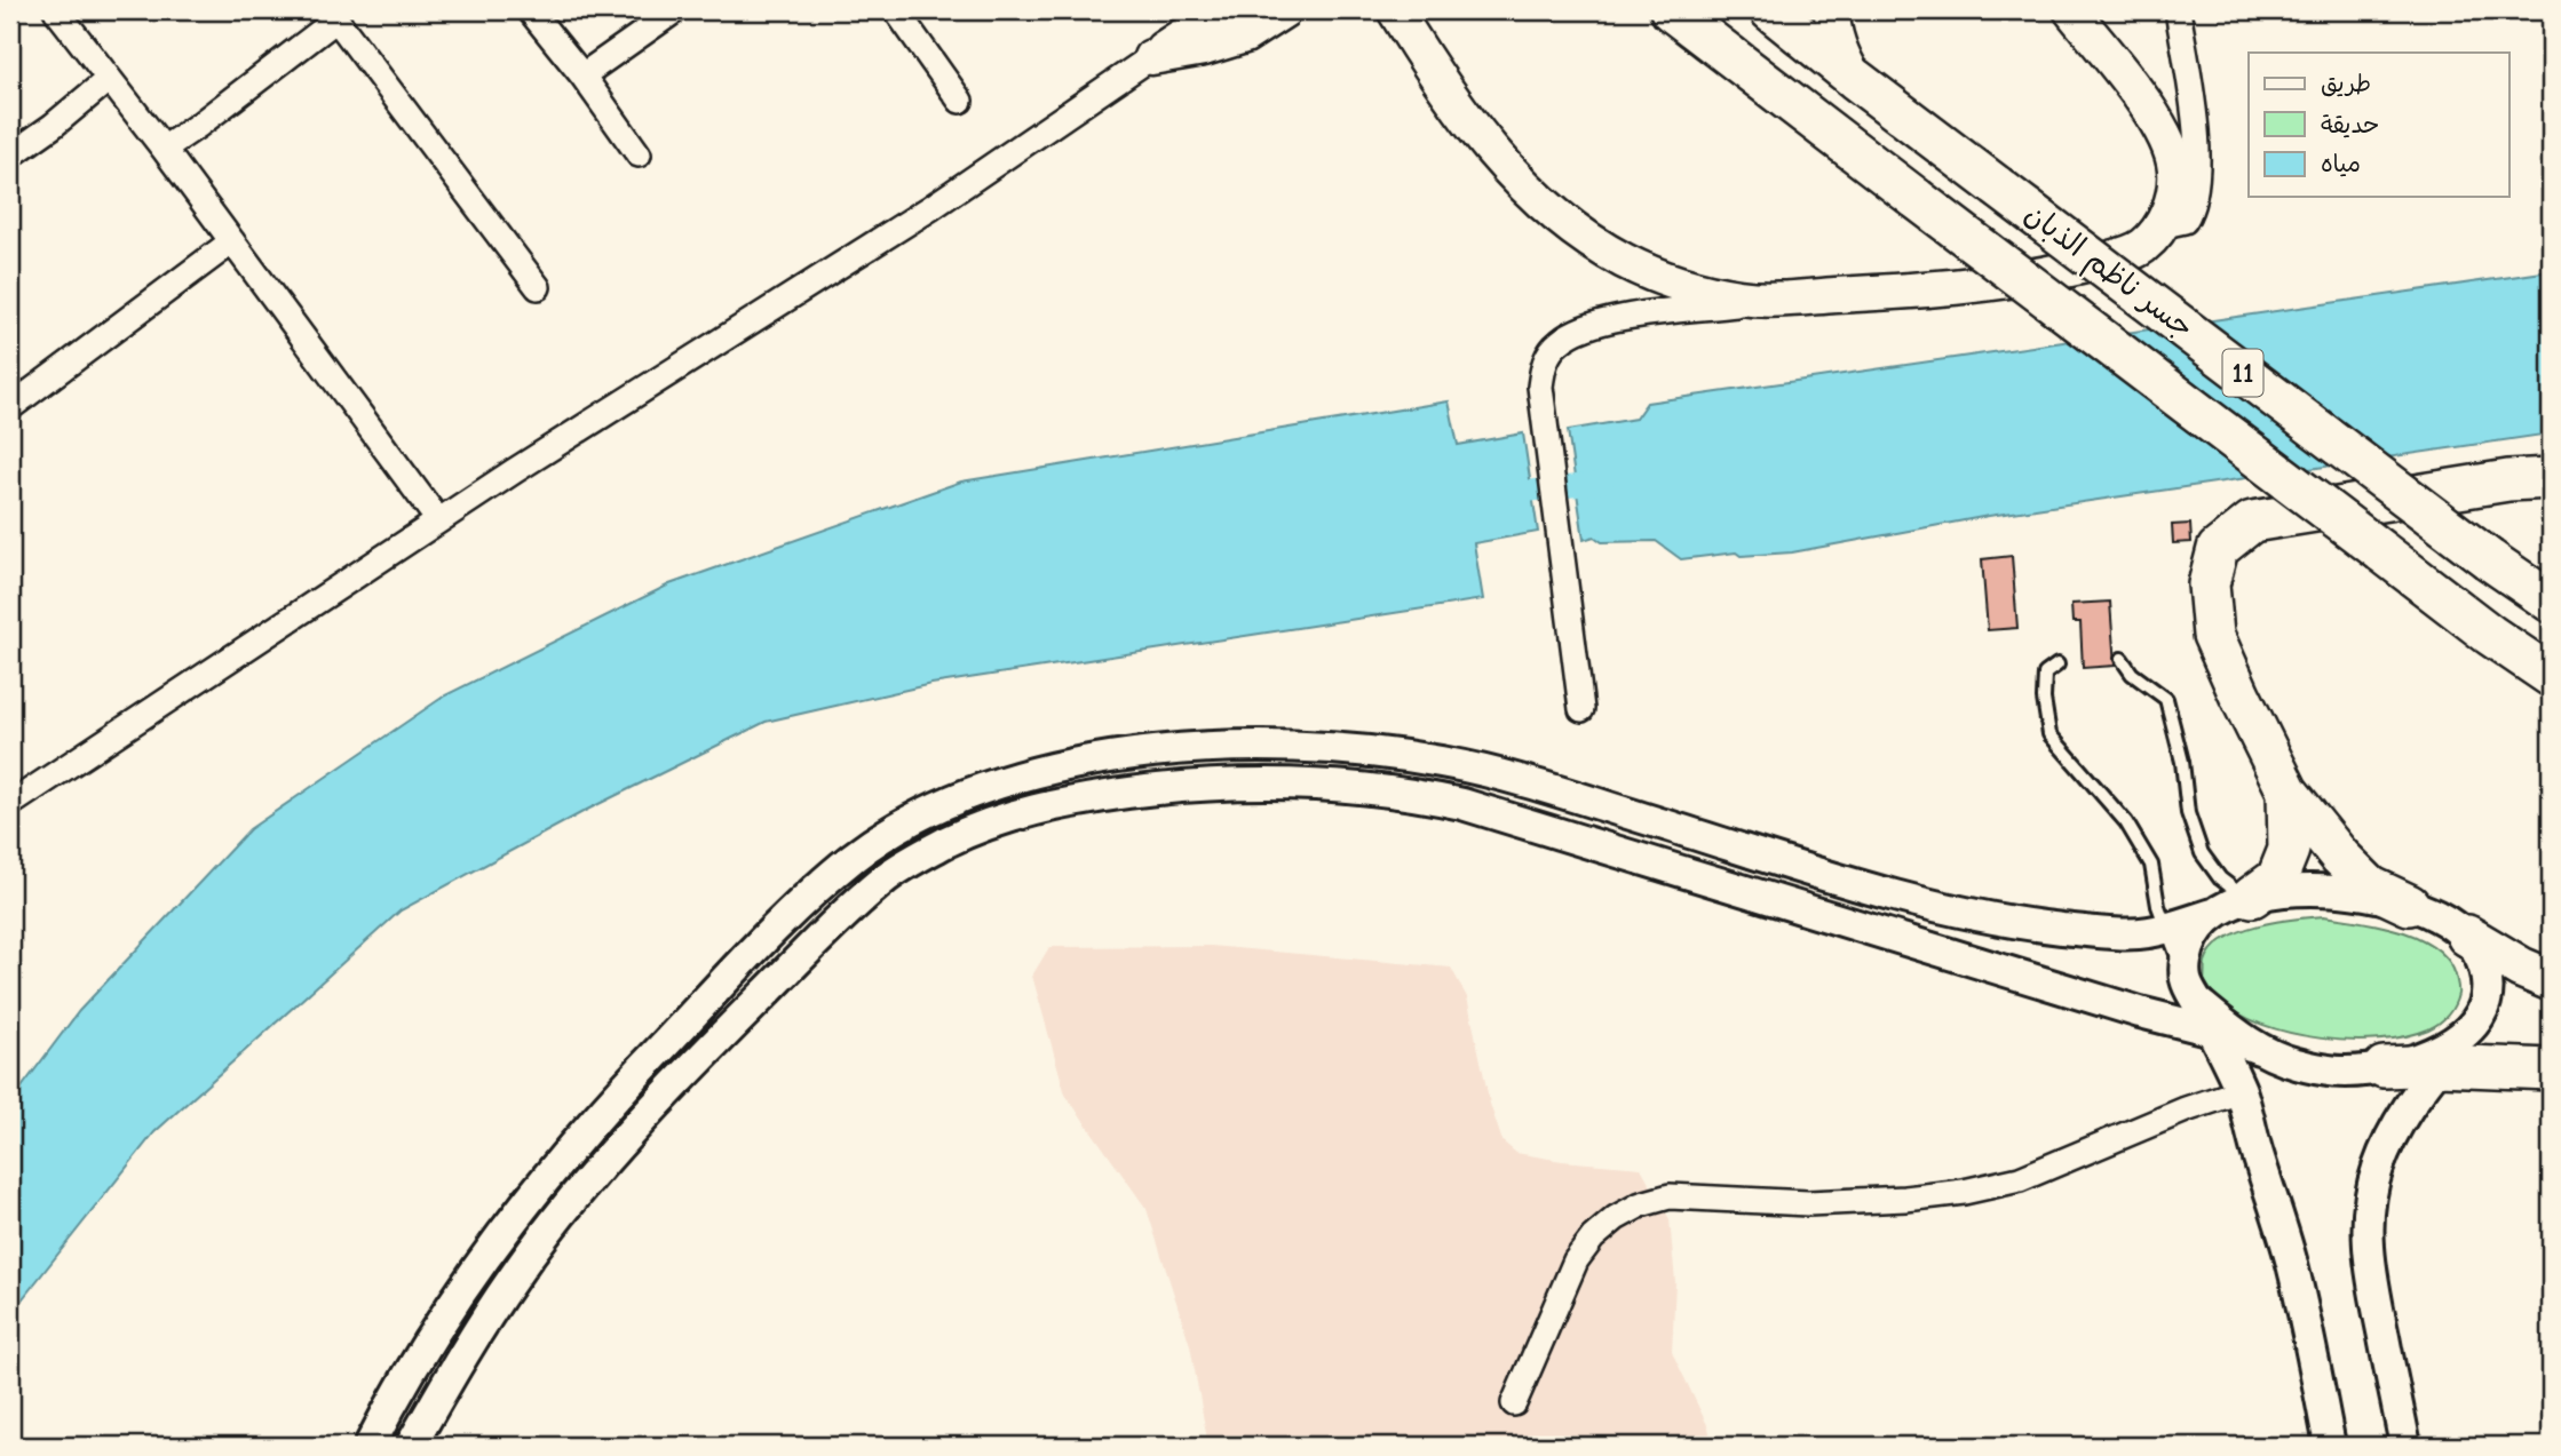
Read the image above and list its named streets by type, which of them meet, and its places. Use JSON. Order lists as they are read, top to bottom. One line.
{"streets":{"highway":["جسر ناظم الذبان","11"]},"crossings":[["جسر ناظم الذبان","11"]],"legend":["طريق","حديقة","مياه"]}
